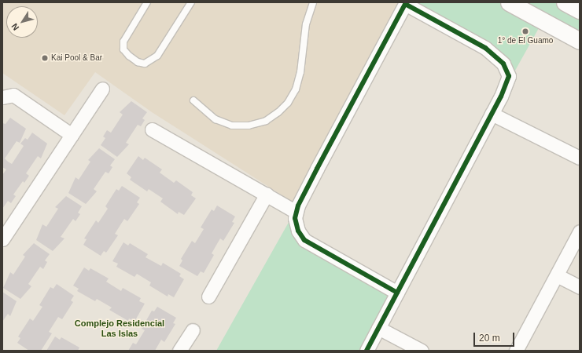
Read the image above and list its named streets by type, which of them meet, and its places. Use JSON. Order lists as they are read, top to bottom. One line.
{"districts":["Complejo Residencial Las Islas"],"places":["1° de El Guamo","Kai Pool & Bar"],"scale_bar":"20 m","north":"bottom left"}
